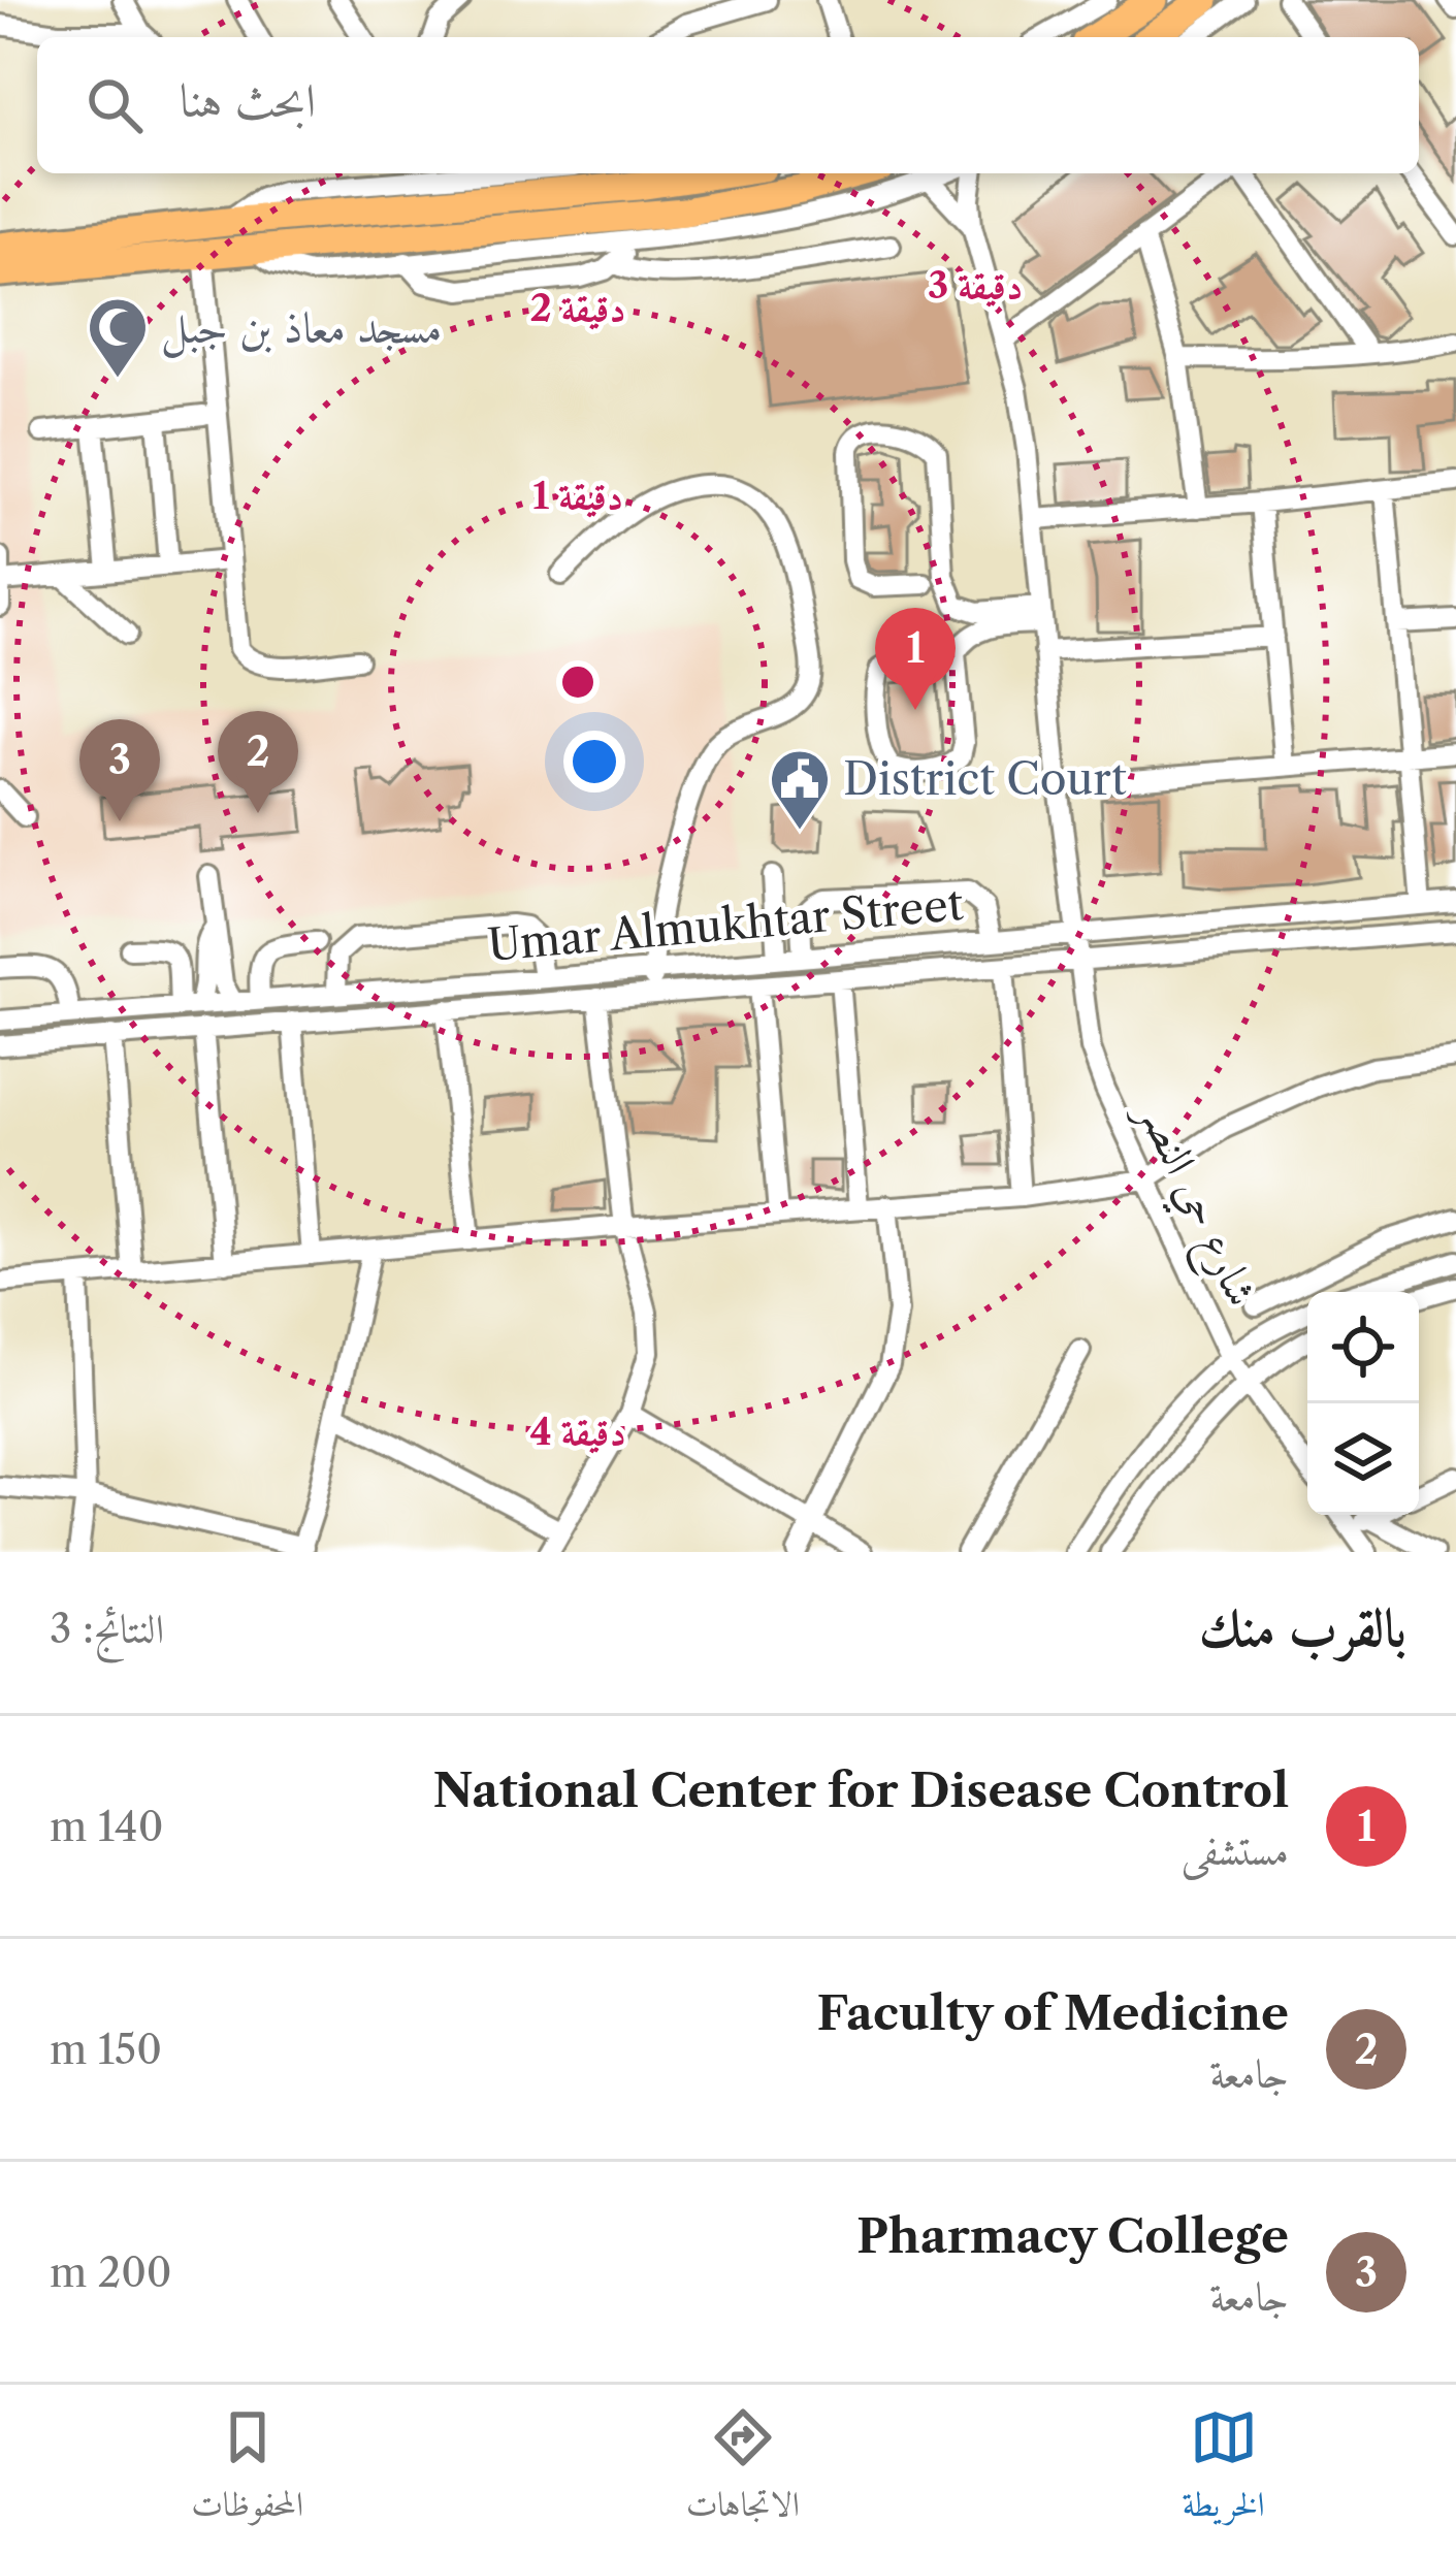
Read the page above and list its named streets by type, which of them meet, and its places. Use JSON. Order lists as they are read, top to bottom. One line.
{"streets":{"street":["Umar Almukhtar Street","شارع حي النصر"]},"crossings":[["Umar Almukhtar Street","شارع حي النصر"]],"places":{"mosque":["مسجد معاذ بن جبل"],"public building":["District Court"]},"page":{"search":"ابحث هنا","pins":["1","2","3"],"heading":["بالقرب منك","النتائج: 3"],"list":[{"mark":"1","name":"National Center for Disease Control","note":"مستشفى","value":"140 m"},{"mark":"2","name":"Faculty of Medicine","note":"جامعة","value":"150 m"},{"mark":"3","name":"Pharmacy College","note":"جامعة","value":"200 m"}],"nav":["الخريطة","الاتجاهات","المحفوظات"]},"rings":["3 دقيقة","2 دقيقة","1 دقيقة","4 دقيقة"]}
